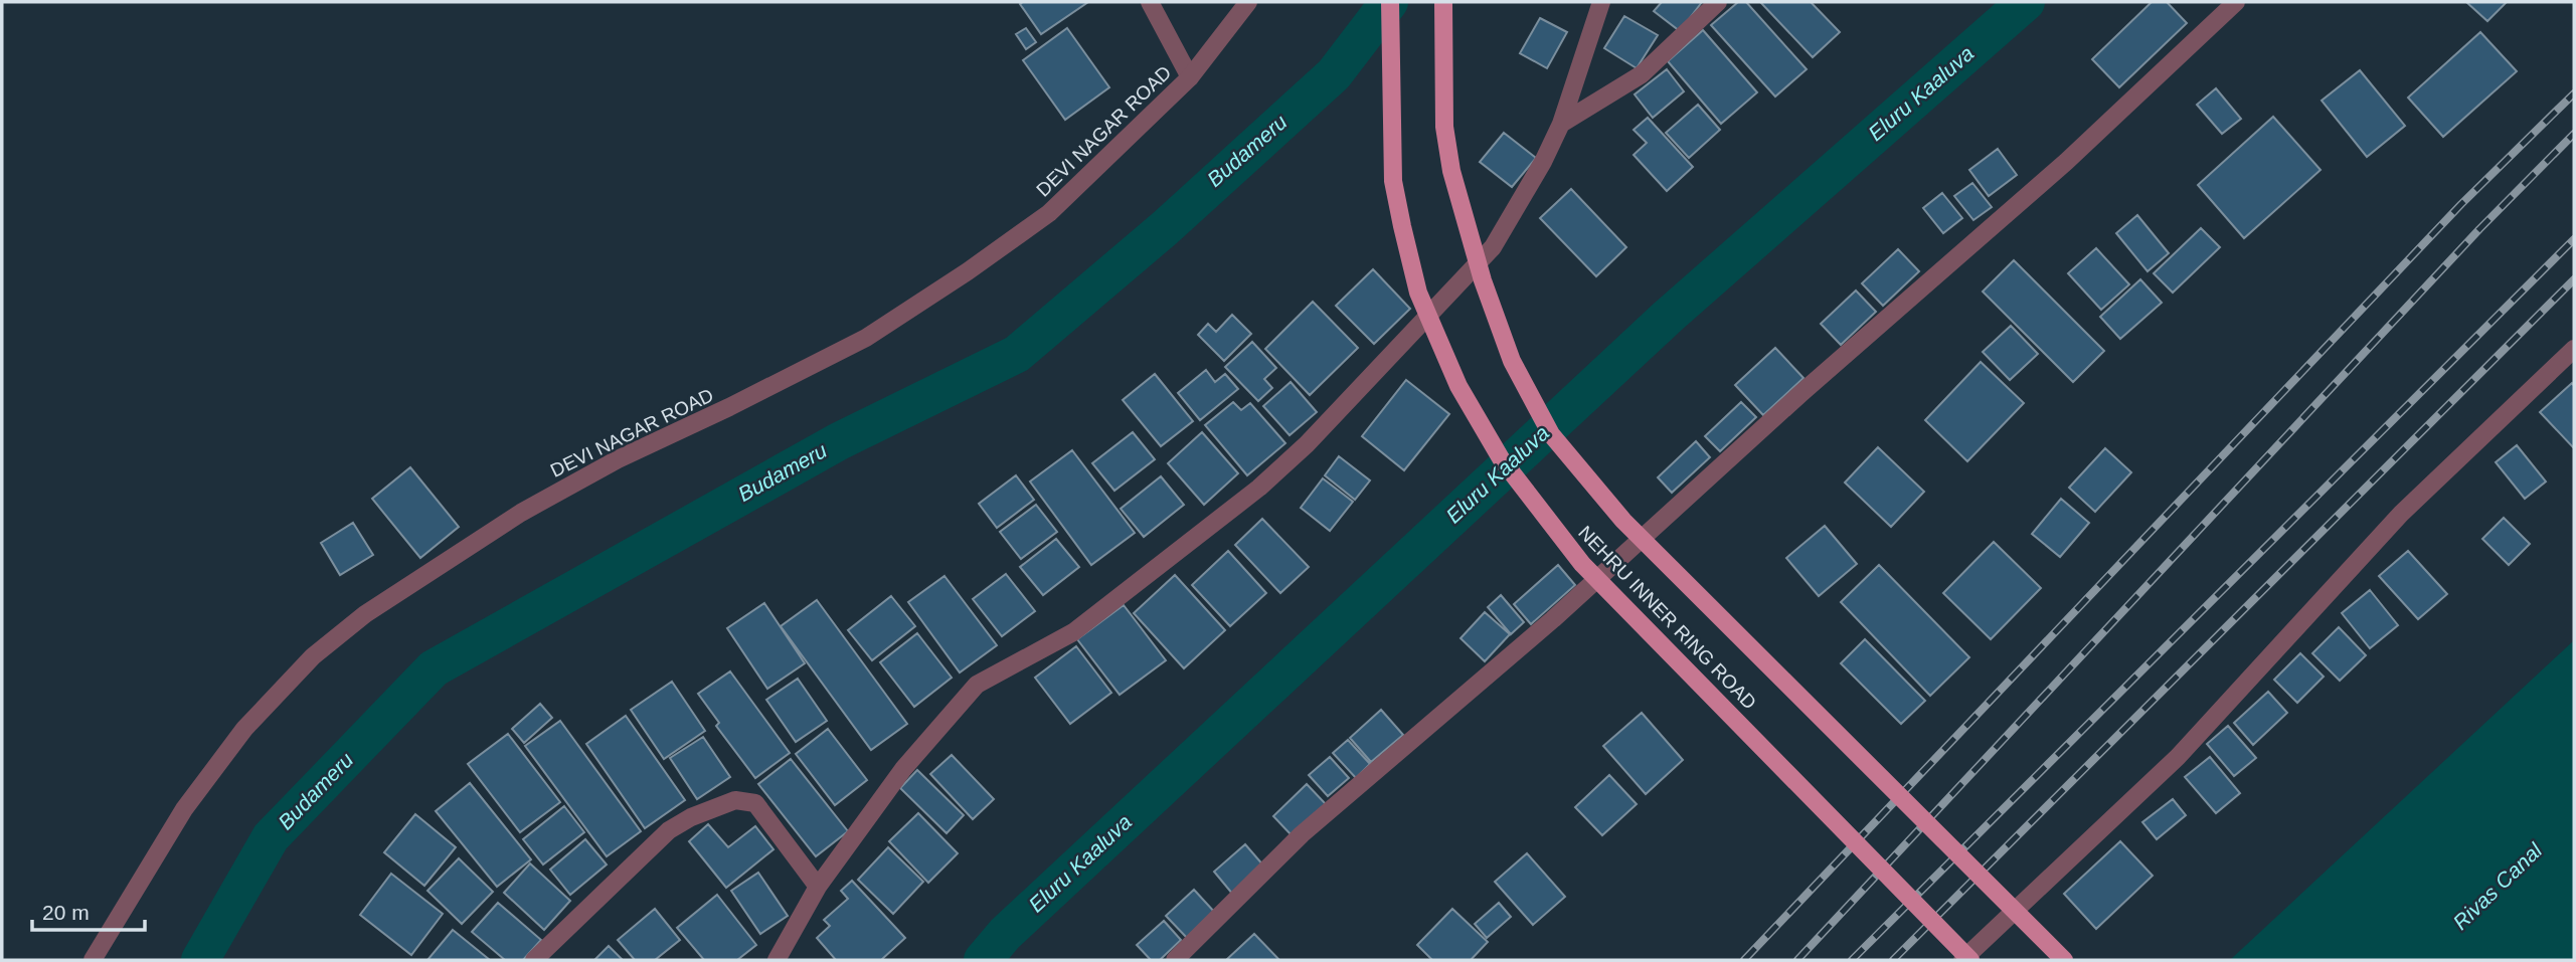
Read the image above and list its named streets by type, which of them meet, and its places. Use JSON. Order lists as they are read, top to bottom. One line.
{"streets":{"main road":["NEHRU INNER RING ROAD"],"street":["DEVI NAGAR ROAD"]},"water":["Eluru Kaaluva","Budameru","Rivas Canal"],"scale_bar":"20 m"}
